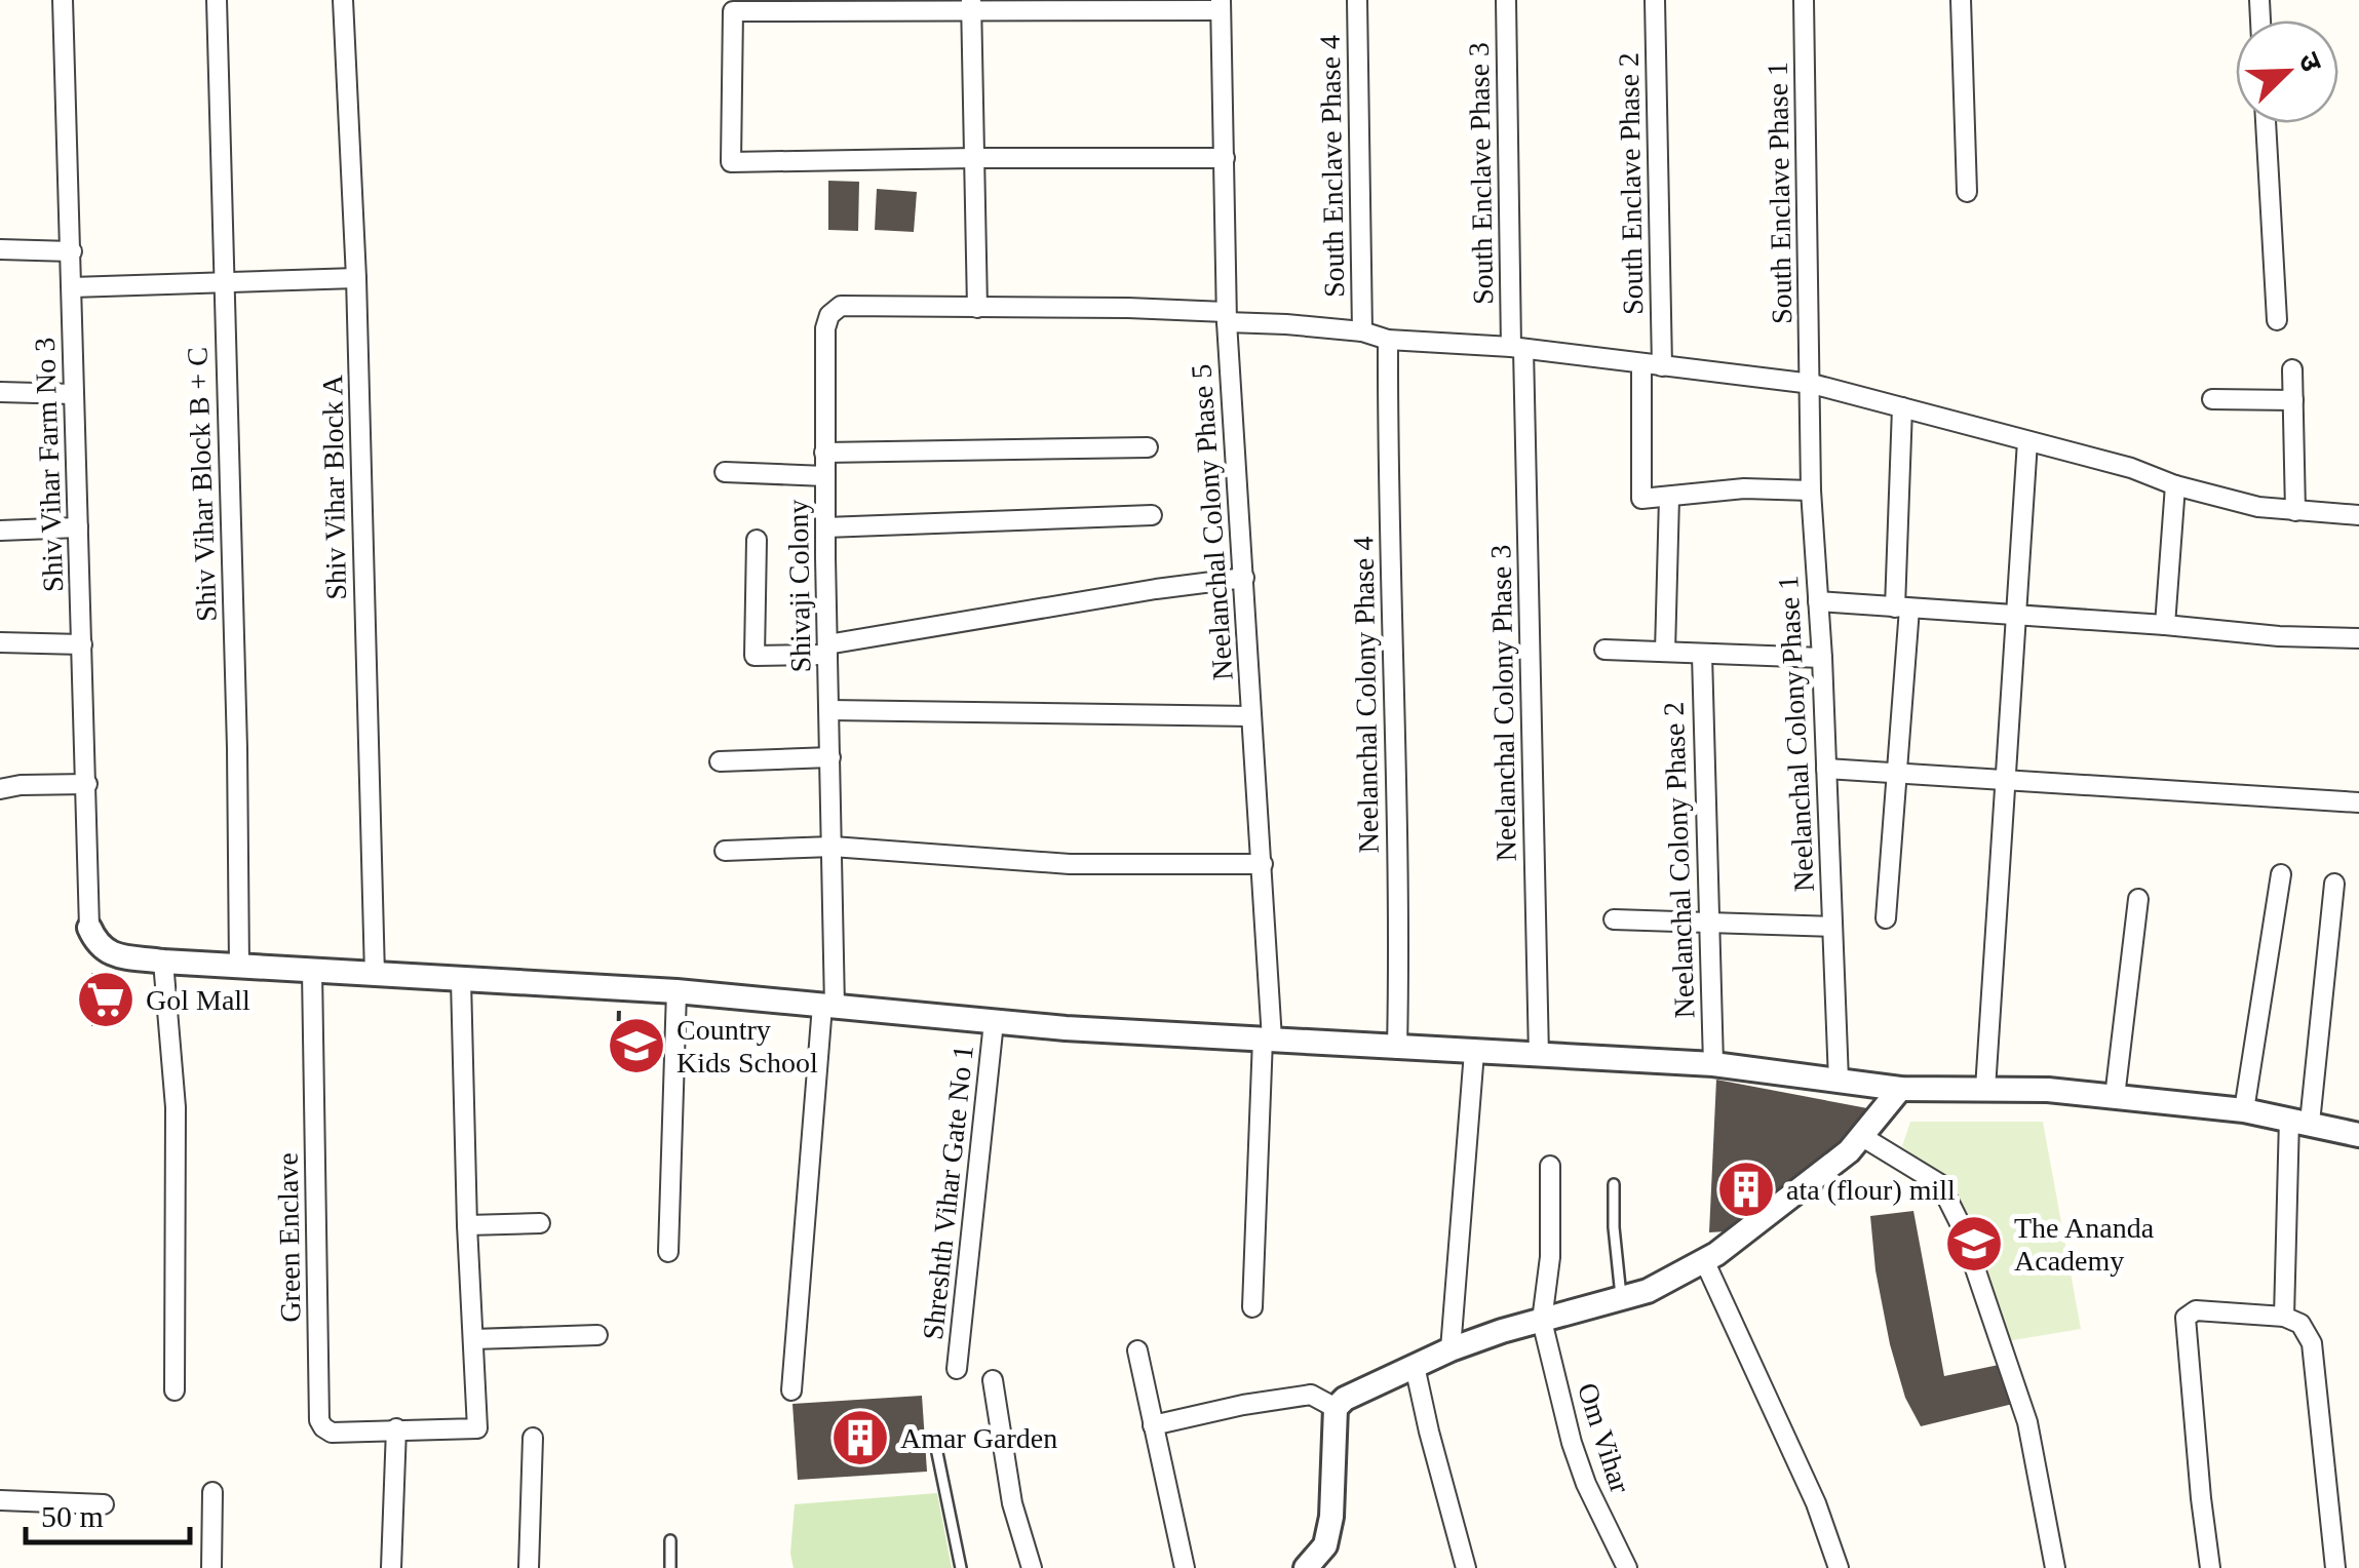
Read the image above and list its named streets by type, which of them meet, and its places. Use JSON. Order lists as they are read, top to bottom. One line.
{"streets":{"street":["South Enclave Phase 4","South Enclave Phase 3","South Enclave Phase 2","South Enclave Phase 1","Shiv Vihar Farm No 3","Shiv Vihar Block B + C","Shiv Vihar Block A","Neelanchal Colony Phase 5","Shivaji Colony","Neelanchal Colony Phase 4","Neelanchal Colony Phase 3","Neelanchal Colony Phase 1","Neelanchal Colony Phase 2","Shreshth Vihar Gate No 1","Green Enclave","Om Vihar"]},"crossings":[["South Enclave Phase 4","Shivaji Colony"],["South Enclave Phase 3","Shivaji Colony"],["South Enclave Phase 3","Neelanchal Colony Phase 3"],["South Enclave Phase 2","Shivaji Colony"],["South Enclave Phase 1","Shivaji Colony"],["South Enclave Phase 1","Neelanchal Colony Phase 1"],["Neelanchal Colony Phase 5","Shivaji Colony"],["Shivaji Colony","Neelanchal Colony Phase 4"],["Shivaji Colony","Neelanchal Colony Phase 3"],["Shivaji Colony","Neelanchal Colony Phase 1"]],"places":{"supermarket":["Gol Mall"],"school or university":["Country Kids School","The Ananda Academy"],"building":["ata (flour) mill","Amar Garden"]},"scale_bar":"50 m","north":"top right"}
